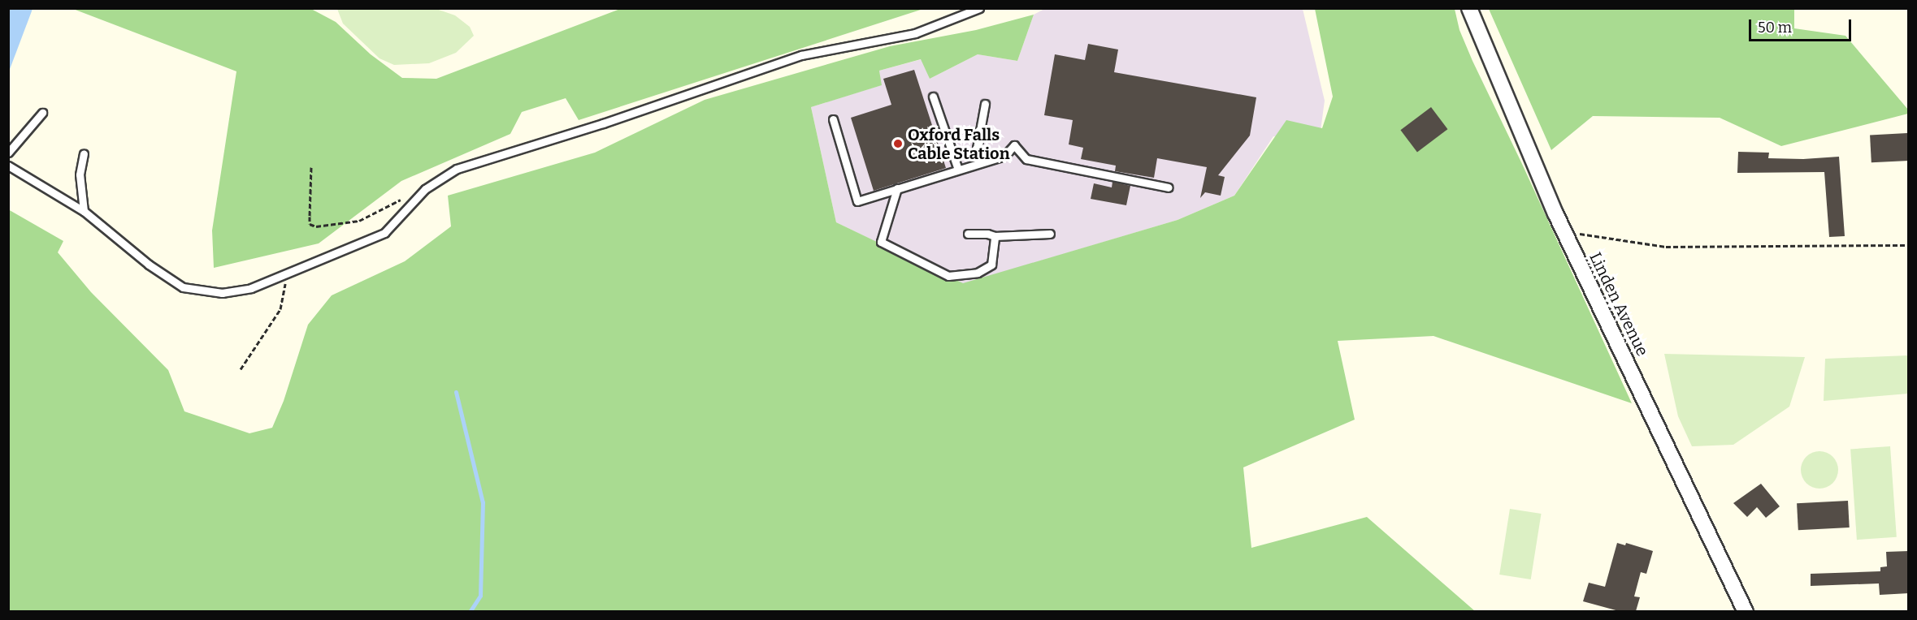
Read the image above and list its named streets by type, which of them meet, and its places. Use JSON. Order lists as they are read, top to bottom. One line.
{"streets":{"street":["Linden Avenue"]},"places":["Oxford Falls Cable Station"],"scale_bar":"50 m"}
